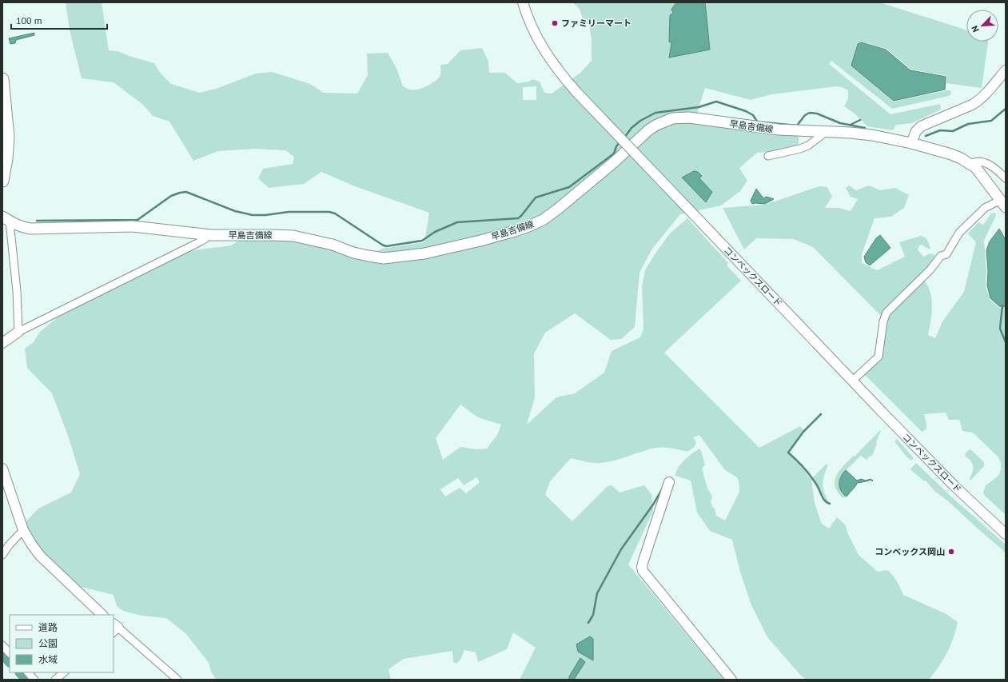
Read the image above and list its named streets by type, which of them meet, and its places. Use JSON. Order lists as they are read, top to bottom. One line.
{"streets":{"main road":["早島吉備線"],"street":["コンベックスロード"]},"places":["ファミリーマート","コンベックス岡山"],"legend":["道路","公園","水域"],"scale_bar":"100 m","north":"bottom left"}
